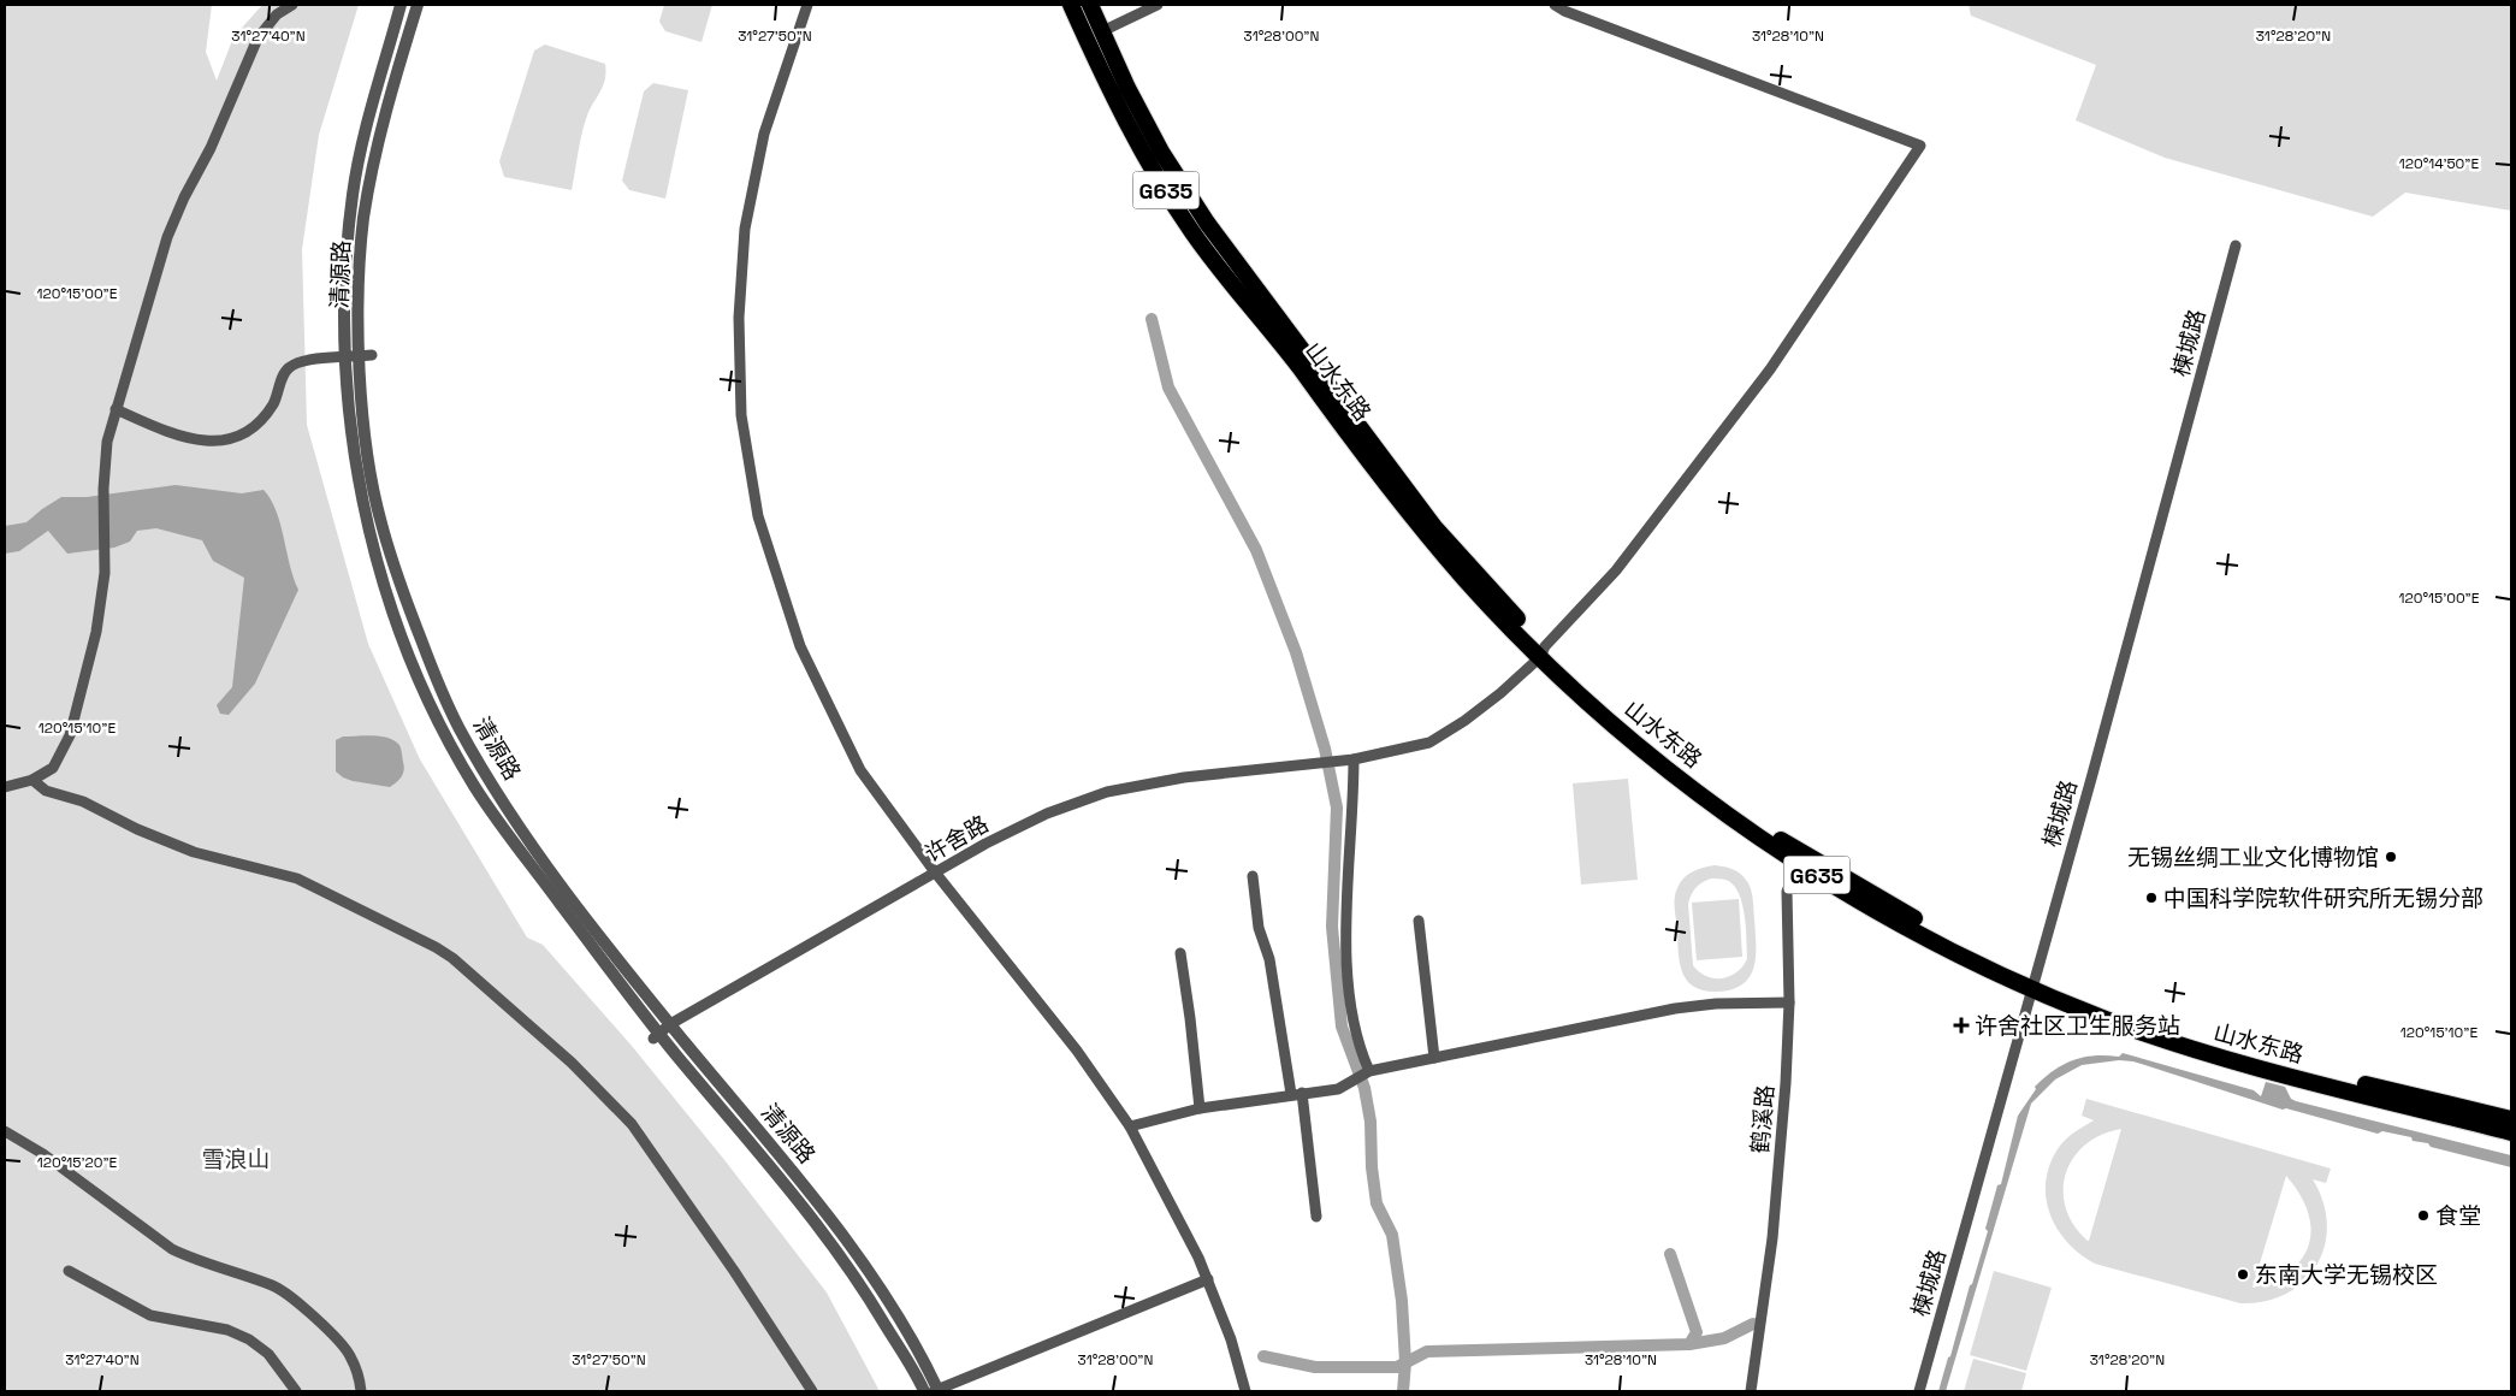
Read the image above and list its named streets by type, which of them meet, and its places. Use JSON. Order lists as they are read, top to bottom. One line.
{"streets":{"highway":["G635","山水东路"],"street":["清源路","楝城路","许舍路","鹤溪路"]},"crossings":[["清源路","许舍路"],["楝城路","山水东路"],["山水东路","许舍路"],["山水东路","鹤溪路"]],"parks":["雪浪山"],"places":{"other":["无锡丝绸工业文化博物馆","中国科学院软件研究所无锡分部","食堂","东南大学无锡校区"],"health":["许舍社区卫生服务站"]},"coordinates":["31°27'40\"N","31°27'50\"N","31°28'00\"N","31°28'10\"N","31°28'20\"N","120°14'50\"E","120°15'00\"E","120°15'10\"E","120°15'20\"E"]}
